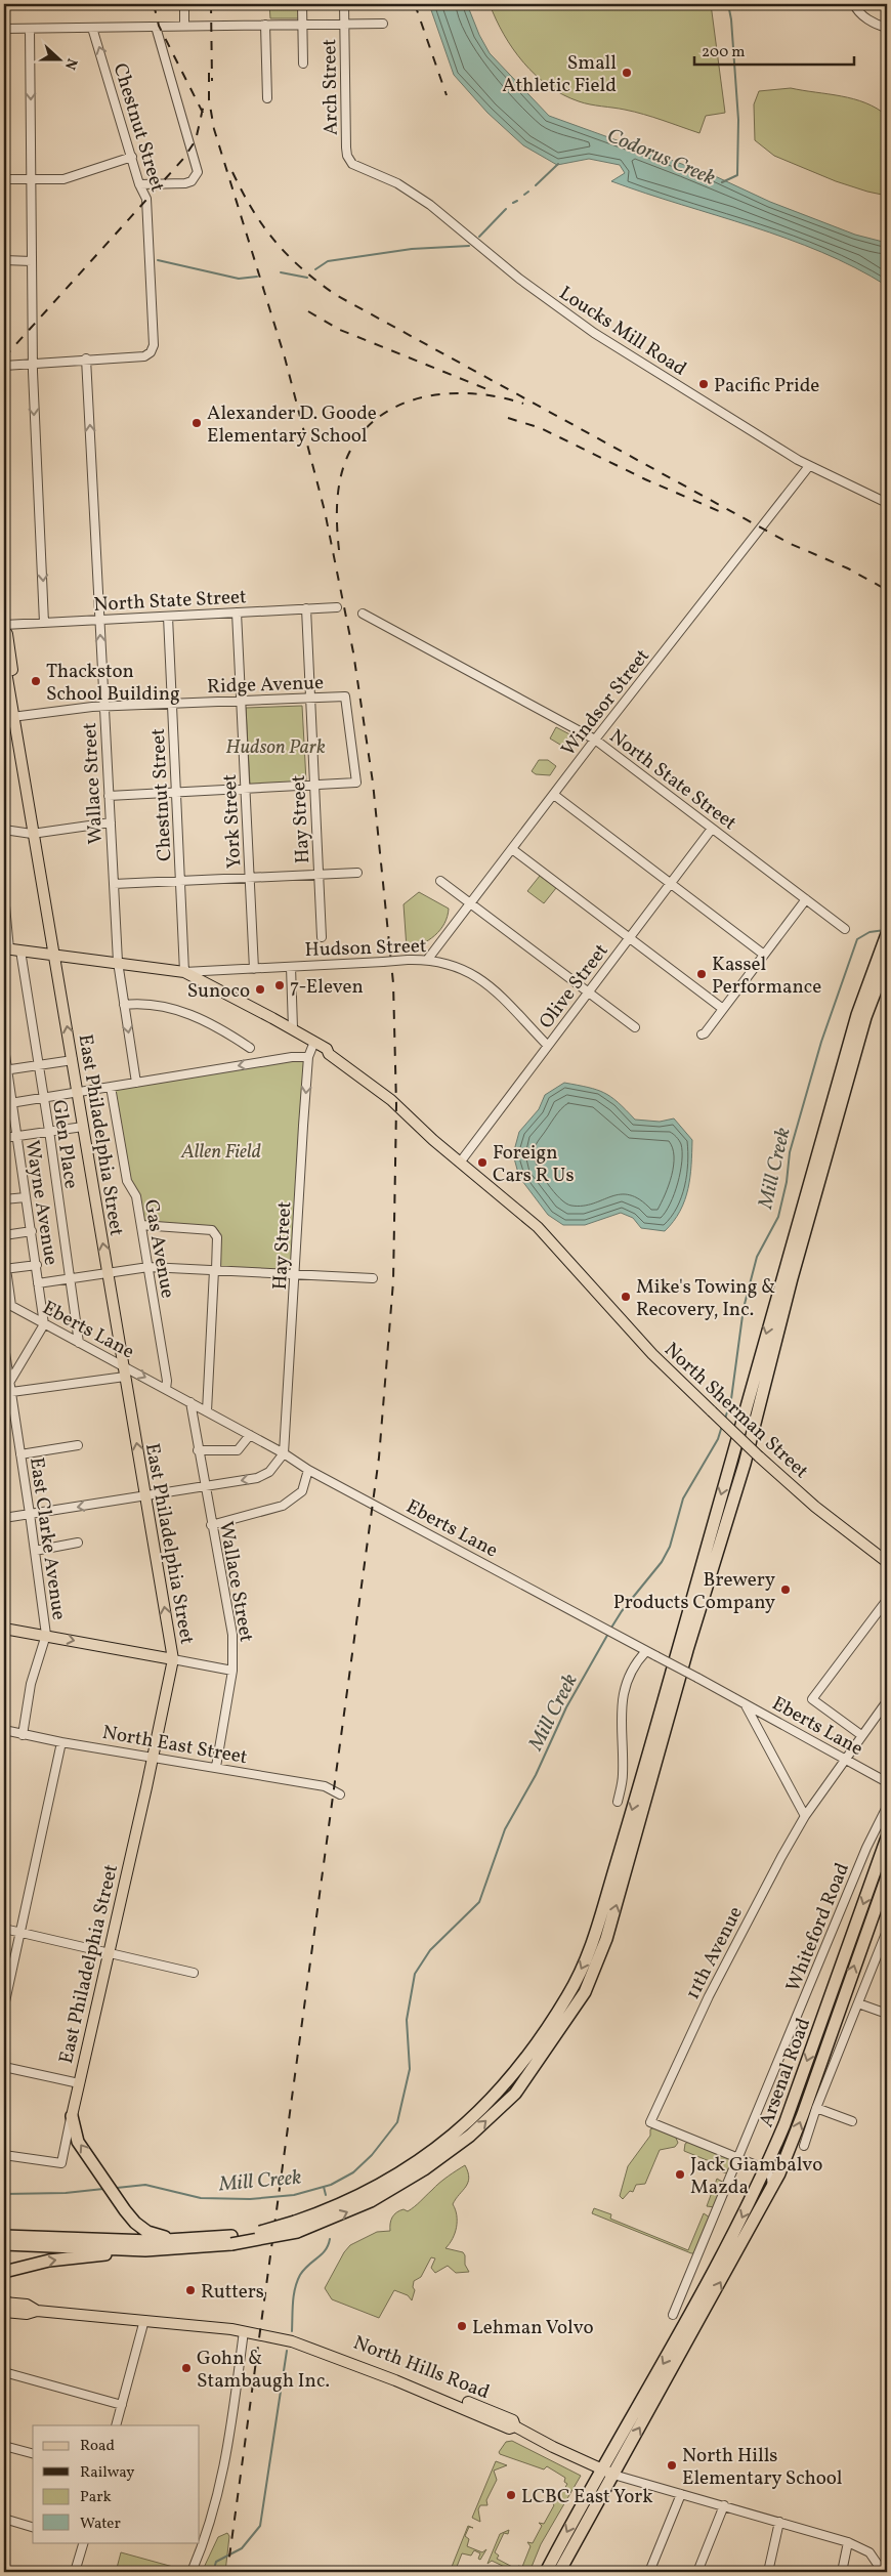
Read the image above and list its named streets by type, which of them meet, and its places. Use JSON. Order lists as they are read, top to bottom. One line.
{"streets":{"highway":["Arsenal Road"],"main road":["East Philadelphia Street","North Sherman Street","North Hills Road"],"street":["Arch Street","Chestnut Street","Loucks Mill Road","North State Street","Ridge Avenue","Windsor Street","Wallace Street","Hay Street","York Street","Hudson Street","Olive Street","Glen Place","Wayne Avenue","Gas Avenue","Eberts Lane","East Clarke Avenue","North East Street","Whiteford Road","11th Avenue"]},"crossings":[["Arch Street","Loucks Mill Road"],["Chestnut Street","North State Street"],["Chestnut Street","Ridge Avenue"],["Chestnut Street","Wallace Street"],["Chestnut Street","Hudson Street"],["Chestnut Street","North Sherman Street"],["Loucks Mill Road","Windsor Street"],["North State Street","Windsor Street"],["North State Street","Wallace Street"],["North State Street","Hay Street"],["North State Street","York Street"],["North State Street","Olive Street"],["Ridge Avenue","Wallace Street"],["Ridge Avenue","Hay Street"],["Ridge Avenue","York Street"],["Ridge Avenue","East Philadelphia Street"],["Windsor Street","Hudson Street"],["Wallace Street","Eberts Lane"],["Wallace Street","North Sherman Street"],["Wallace Street","North East Street"],["Hay Street","Eberts Lane"],["Hay Street","North Sherman Street"],["York Street","Hudson Street"],["Hudson Street","Olive Street"],["Hudson Street","North Sherman Street"],["Olive Street","North Sherman Street"],["East Philadelphia Street","Eberts Lane"],["East Philadelphia Street","North Sherman Street"],["East Philadelphia Street","North East Street"],["Glen Place","Eberts Lane"],["Glen Place","North Sherman Street"],["Wayne Avenue","Eberts Lane"],["Gas Avenue","Eberts Lane"],["Eberts Lane","11th Avenue"],["East Clarke Avenue","North East Street"],["Whiteford Road","11th Avenue"],["11th Avenue","Arsenal Road"],["Arsenal Road","North Hills Road"]],"water":["Codorus Creek","Mill Creek"],"parks":["Hudson Park","Allen Field"],"places":["Small Athletic Field","Pacific Pride","Alexander D. Goode Elementary School","Thackston School Building","Kassel Performance","7-Eleven","Sunoco","Foreign Cars R Us","Mike's Towing & Recovery, Inc.","Brewery Products Company","Jack Giambalvo Mazda","Rutters","Lehman Volvo","Gohn & Stambaugh Inc.","North Hills Elementary School","LCBC East York"],"legend":["Road","Railway","Park","Water"],"scale_bar":"200 m","north":"right"}
